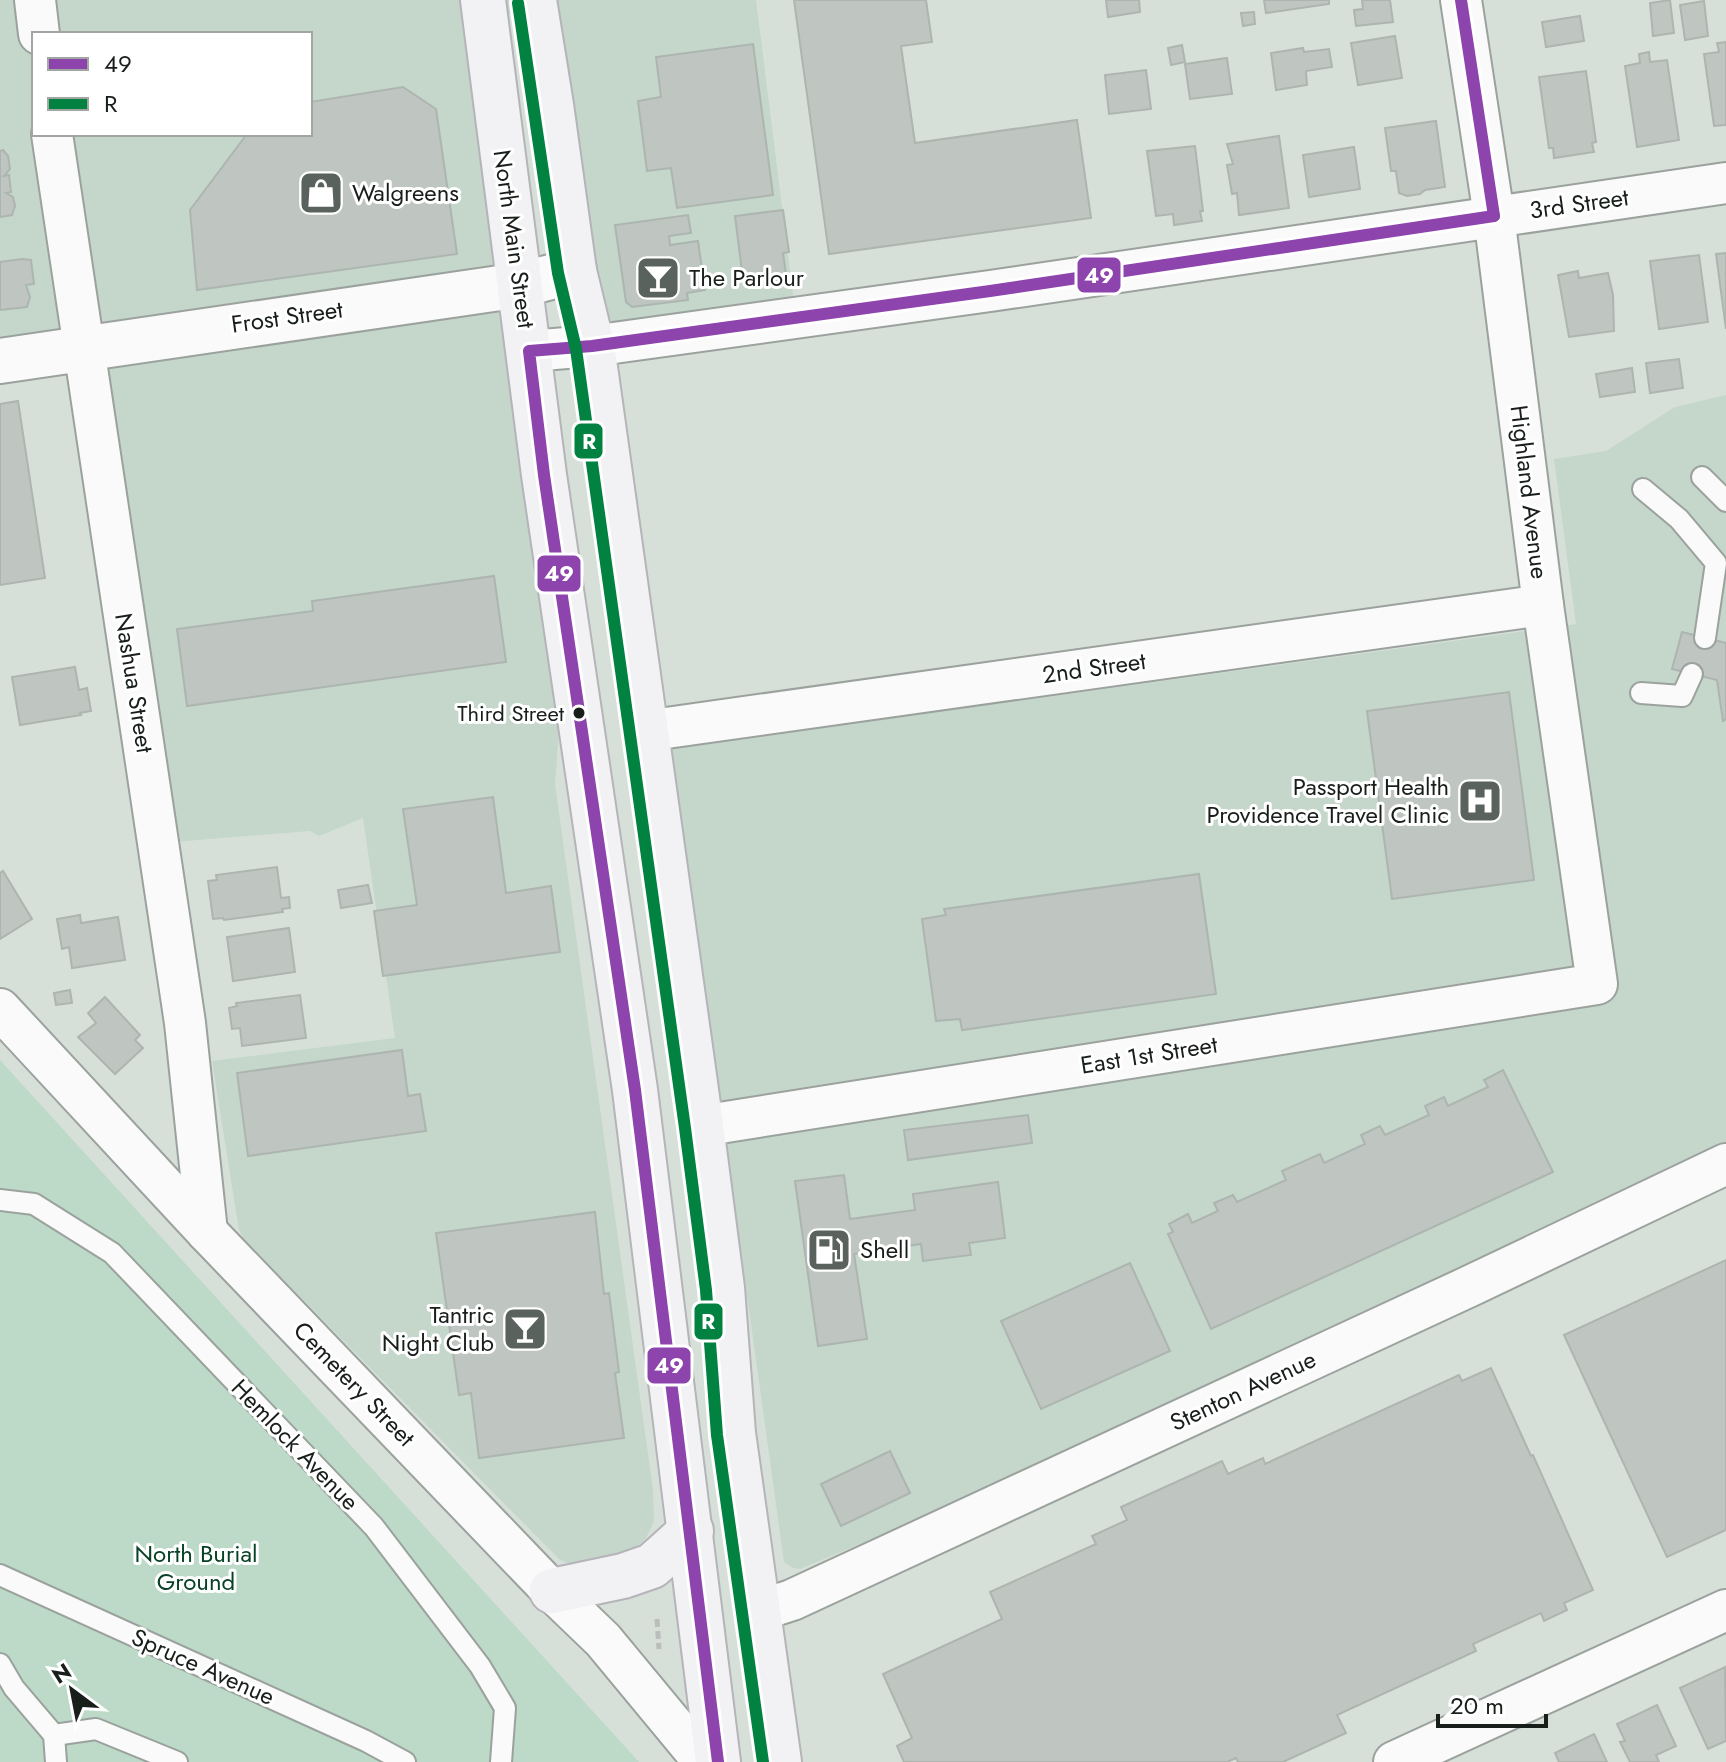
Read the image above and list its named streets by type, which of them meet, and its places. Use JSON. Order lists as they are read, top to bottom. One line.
{"streets":{"main road":["North Main Street"],"street":["3rd Street","Frost Street","Highland Avenue","2nd Street","Nashua Street","East 1st Street","Cemetery Street","Stenton Avenue"],"lane":["Hemlock Avenue","Spruce Avenue"]},"crossings":[["3rd Street","North Main Street"],["3rd Street","Highland Avenue"],["North Main Street","Frost Street"],["Frost Street","Nashua Street"],["Highland Avenue","2nd Street"],["Highland Avenue","East 1st Street"],["Nashua Street","Cemetery Street"]],"parks":["North Burial Ground"],"places":{"shop":["Walgreens"],"bar":["The Parlour","Tantric Night Club"],"other":["Third Street"],"hospital":["Passport Health Providence Travel Clinic"],"fuel station":["Shell"]},"lines":["transit line 49","transit line R"],"legend":["49","R"],"scale_bar":"20 m","north":"top left"}
